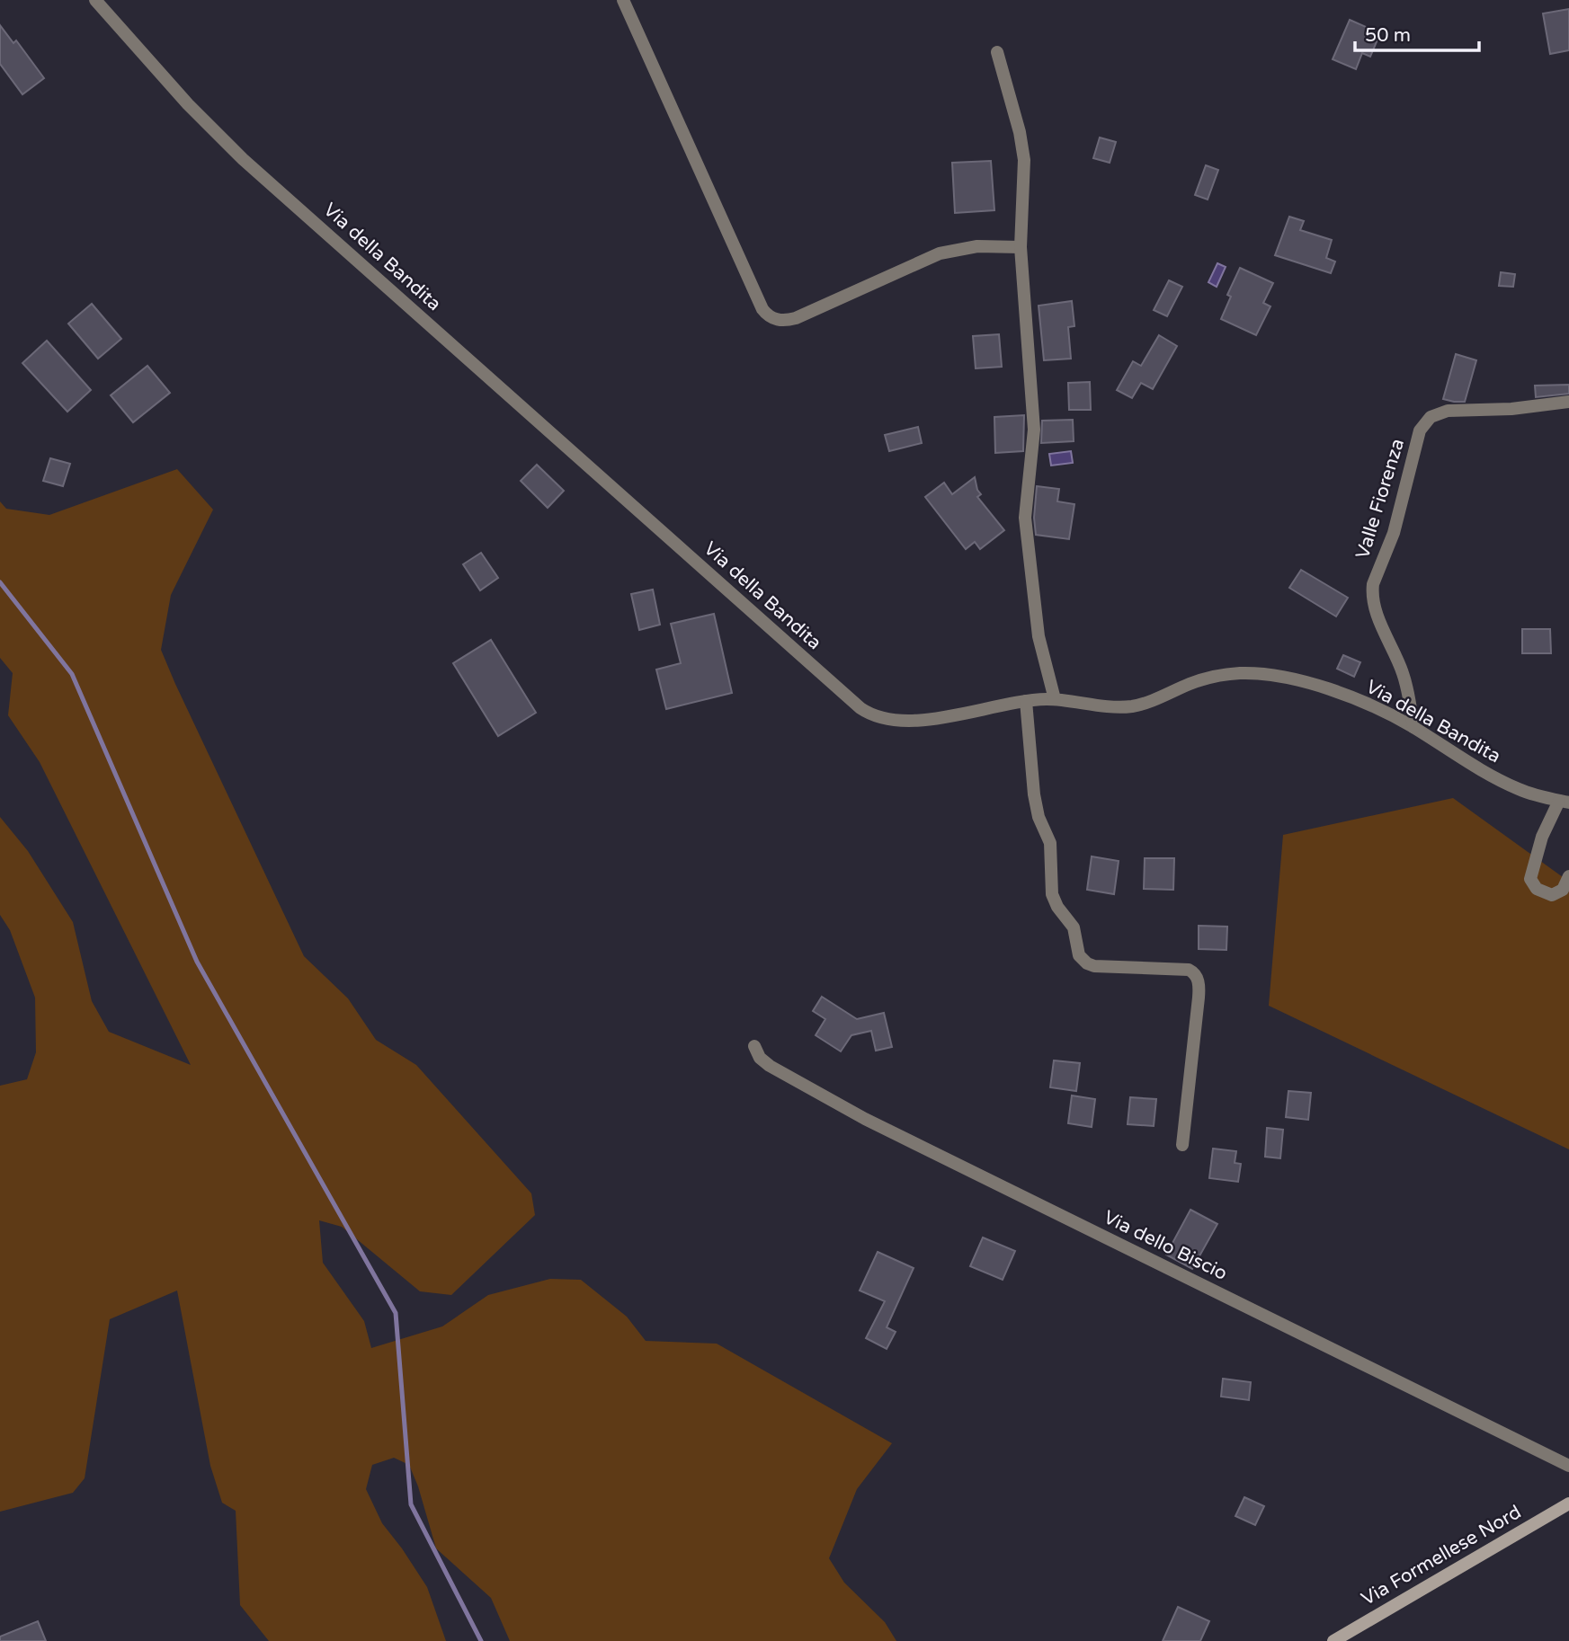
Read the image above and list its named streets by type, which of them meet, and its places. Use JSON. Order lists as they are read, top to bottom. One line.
{"streets":{"street":["Via della Bandita","Valle Fiorenza","Via dello Biscio","Via Formellese Nord"]},"crossings":[["Via della Bandita","Valle Fiorenza"]],"scale_bar":"50 m"}
